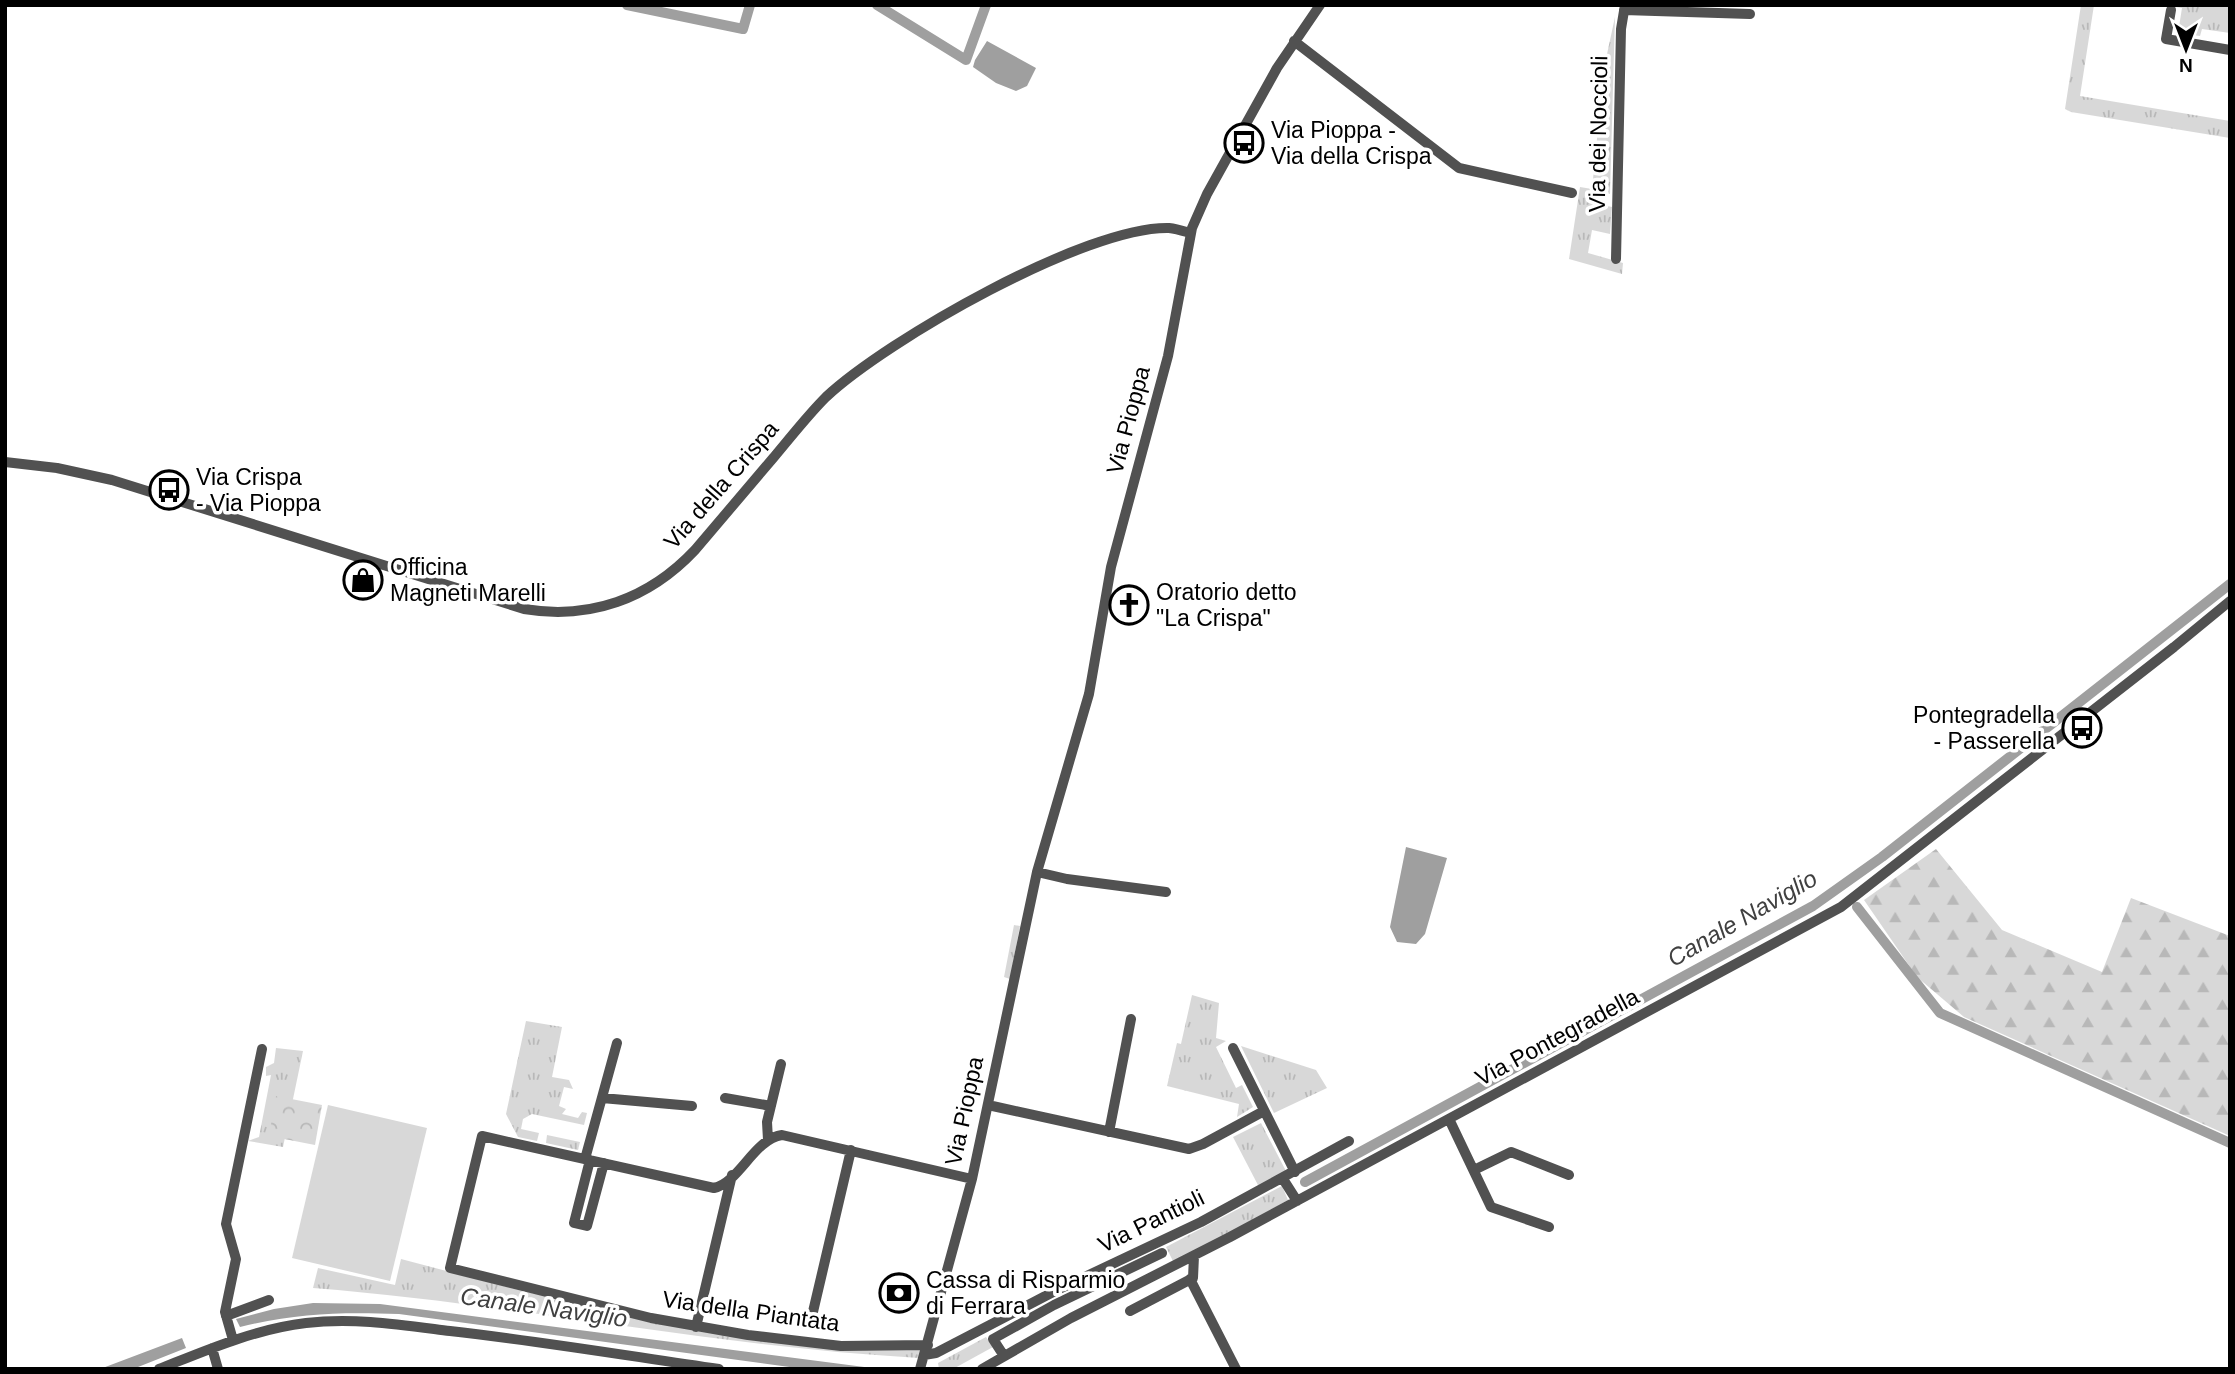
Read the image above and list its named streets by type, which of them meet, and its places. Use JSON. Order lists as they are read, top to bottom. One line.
{"streets":{"street":["Via dei Noccioli","Via Pioppa","Via della Crispa","Via Pontegradella","Via Pantioli","Via della Piantata"]},"crossings":[["Via Pioppa","Via della Crispa"],["Via Pioppa","Via Pantioli"],["Via Pioppa","Via della Piantata"],["Via Pantioli","Via della Piantata"]],"water":["Canale Naviglio"],"places":{"bus stop":["Via Pioppa - Via della Crispa","Via Crispa - Via Pioppa","Pontegradella - Passerella"],"shop":["Officina Magneti Marelli"],"church":["Oratorio detto \"La Crispa\""],"bank":["Cassa di Risparmio di Ferrara"]},"north":"bottom"}
